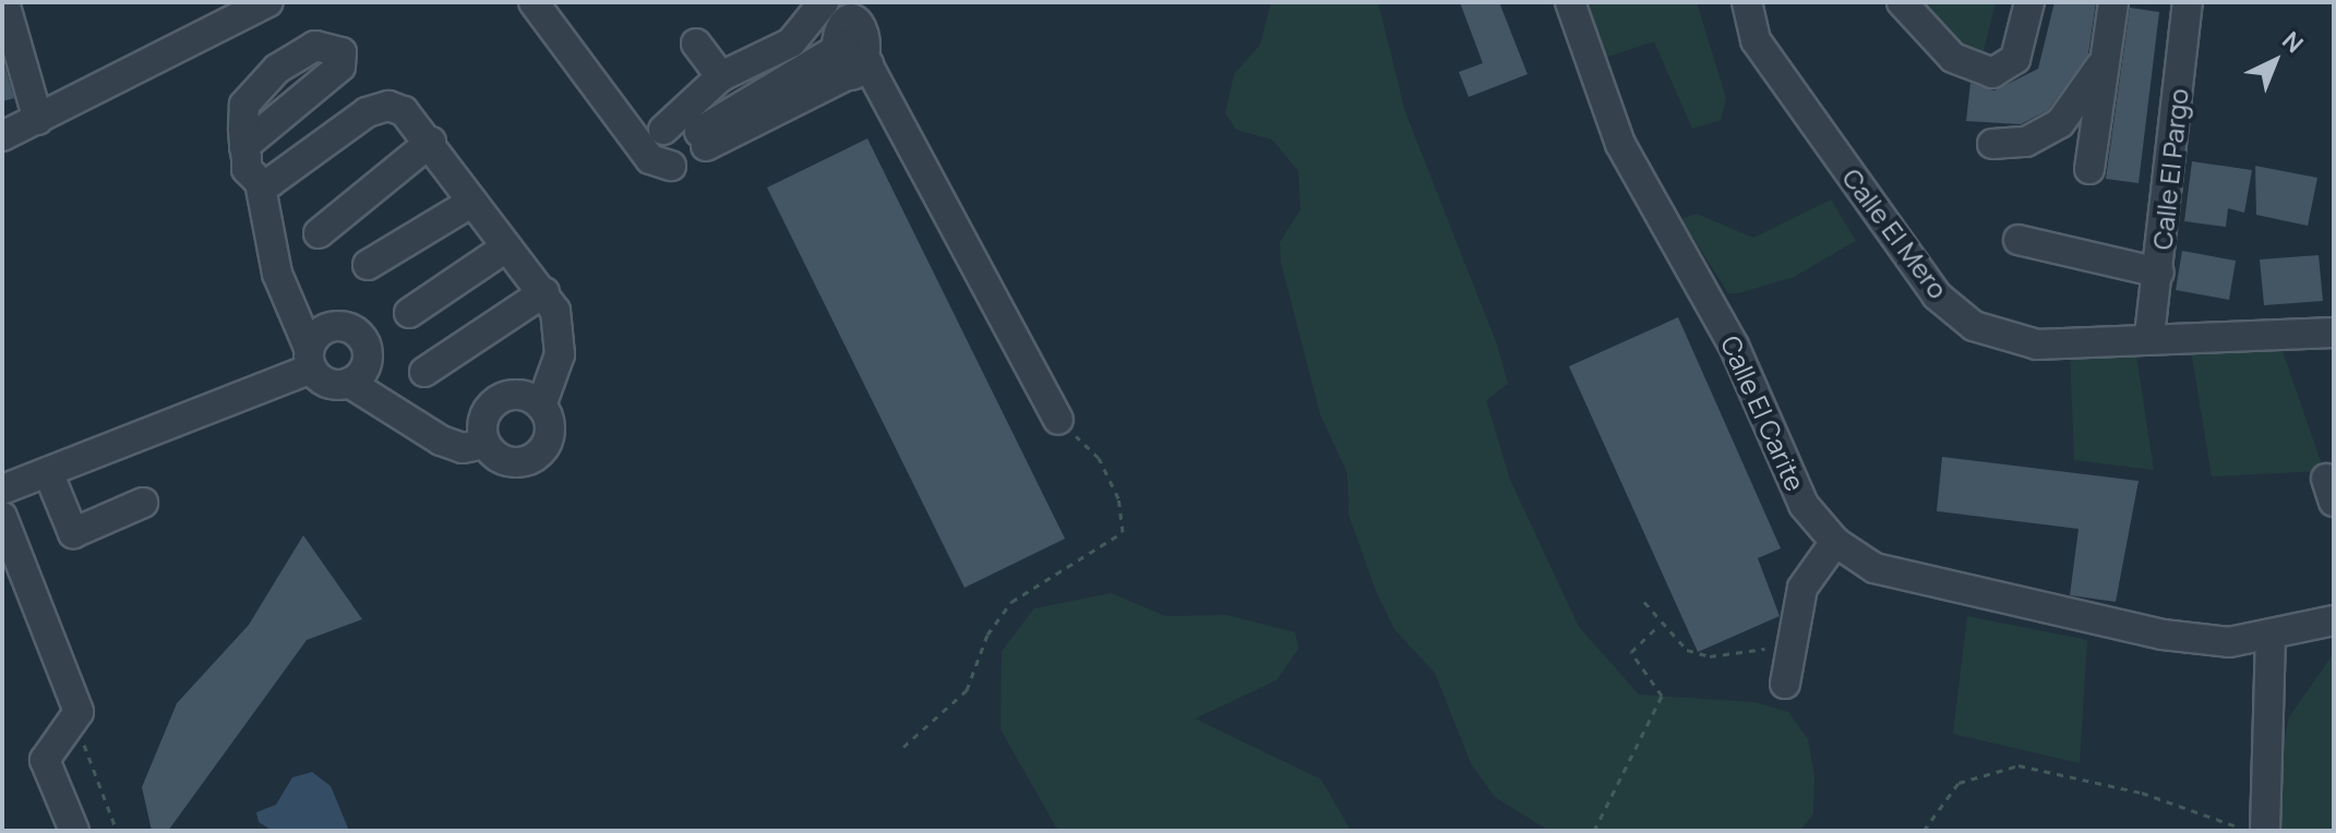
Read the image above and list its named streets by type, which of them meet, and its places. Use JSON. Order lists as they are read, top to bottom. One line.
{"streets":{"street":["Calle El Pargo","Calle El Mero","Calle El Carite"]},"crossings":[["Calle El Pargo","Calle El Mero"]],"north":"top right"}
